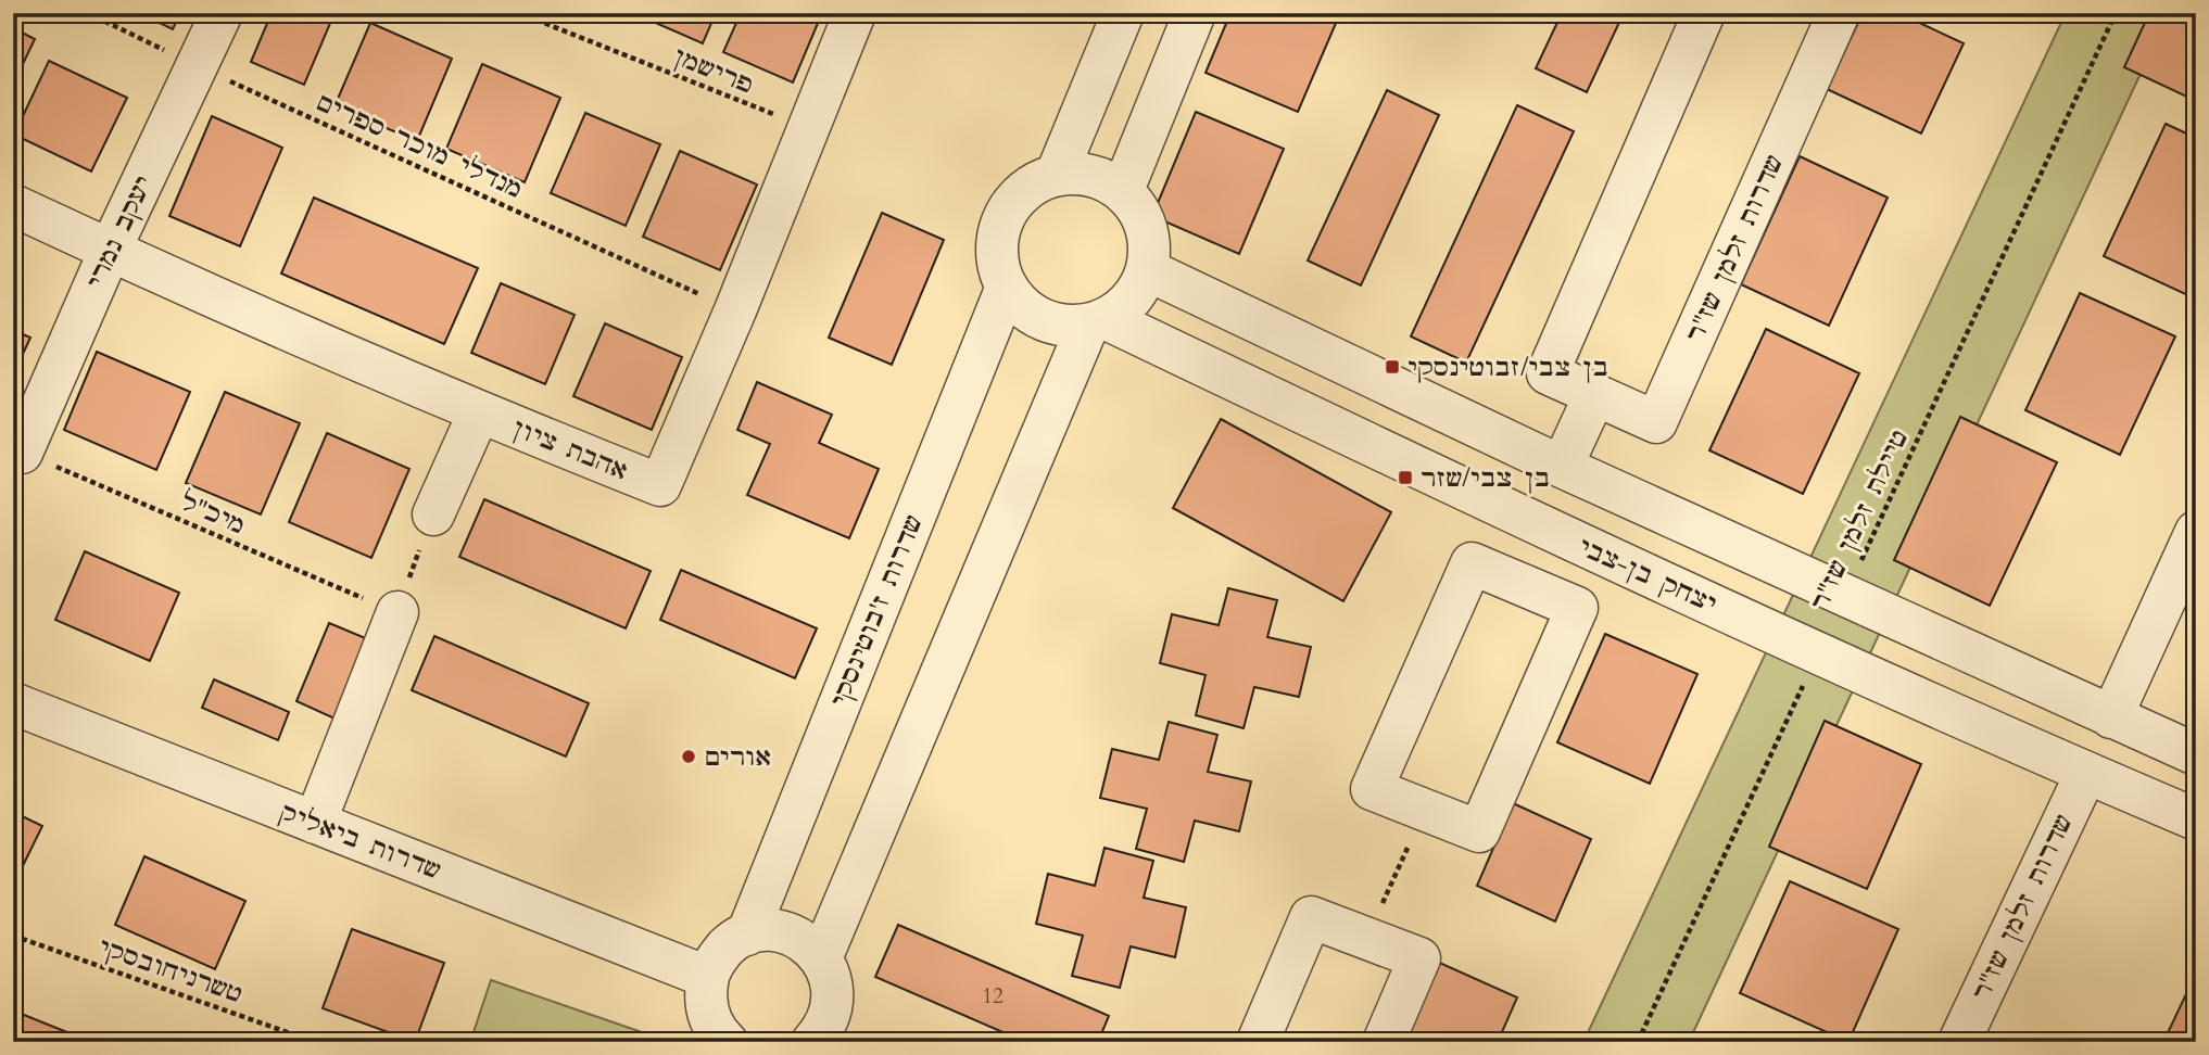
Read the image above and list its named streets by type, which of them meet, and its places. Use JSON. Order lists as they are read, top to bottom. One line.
{"streets":{"street":["יעקב נמרי","שדרות זלמן שז\"ר","אהבת ציון","יצחק בן-צבי","שדרות ז'בוטינסקי","שדרות ביאליק"],"path":["פרישמן","מנדלי מוכר ספרים","מיכ\"ל","טיילת זלמן שז\"ר","טשרניחובסקי"]},"crossings":[["פרישמן","אהבת ציון"],["מנדלי מוכר ספרים","יעקב נמרי"],["מנדלי מוכר ספרים","אהבת ציון"],["יעקב נמרי","אהבת ציון"],["יעקב נמרי","מיכ\"ל"],["שדרות זלמן שז\"ר","יצחק בן-צבי"],["יצחק בן-צבי","שדרות ז'בוטינסקי"]],"places":{"transit":["בן צבי/זבוטינסקי","בן צבי/שזר"],"other":["אורים"]},"house_numbers":["12"]}
